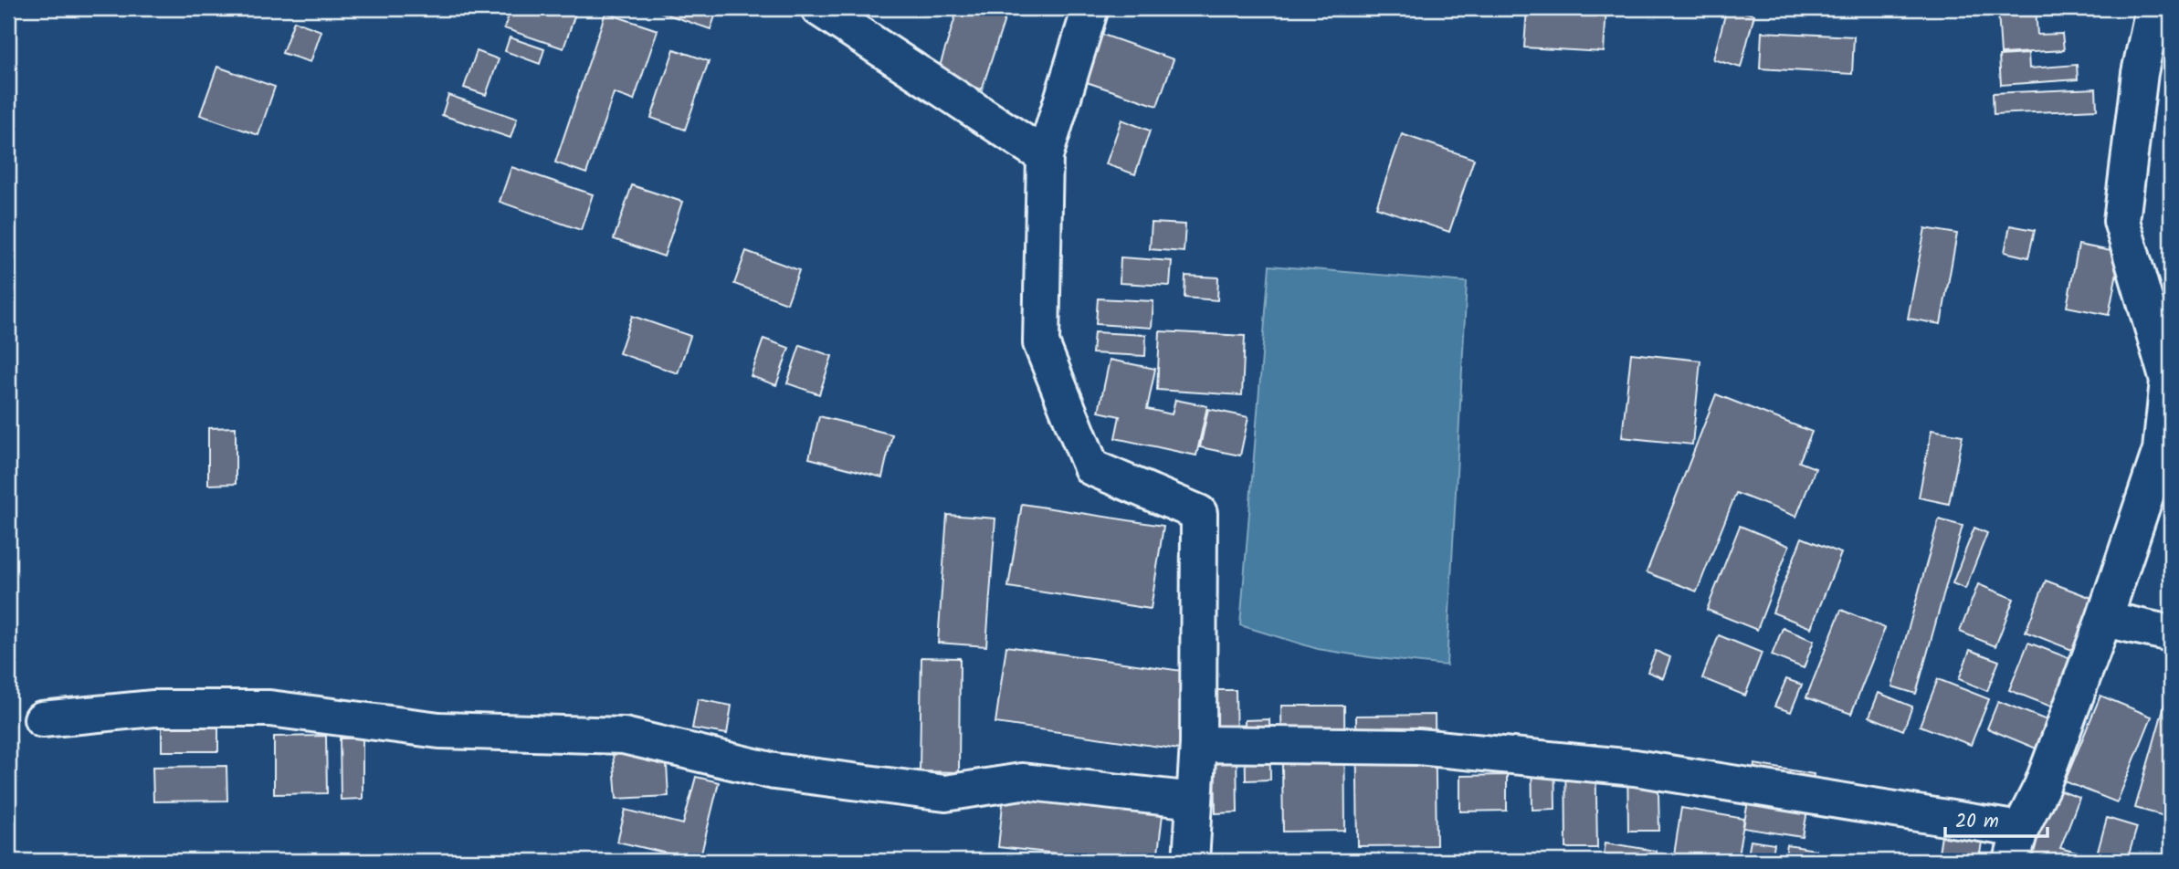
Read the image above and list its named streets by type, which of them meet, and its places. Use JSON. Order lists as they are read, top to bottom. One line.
{"scale_bar":"20 m"}
